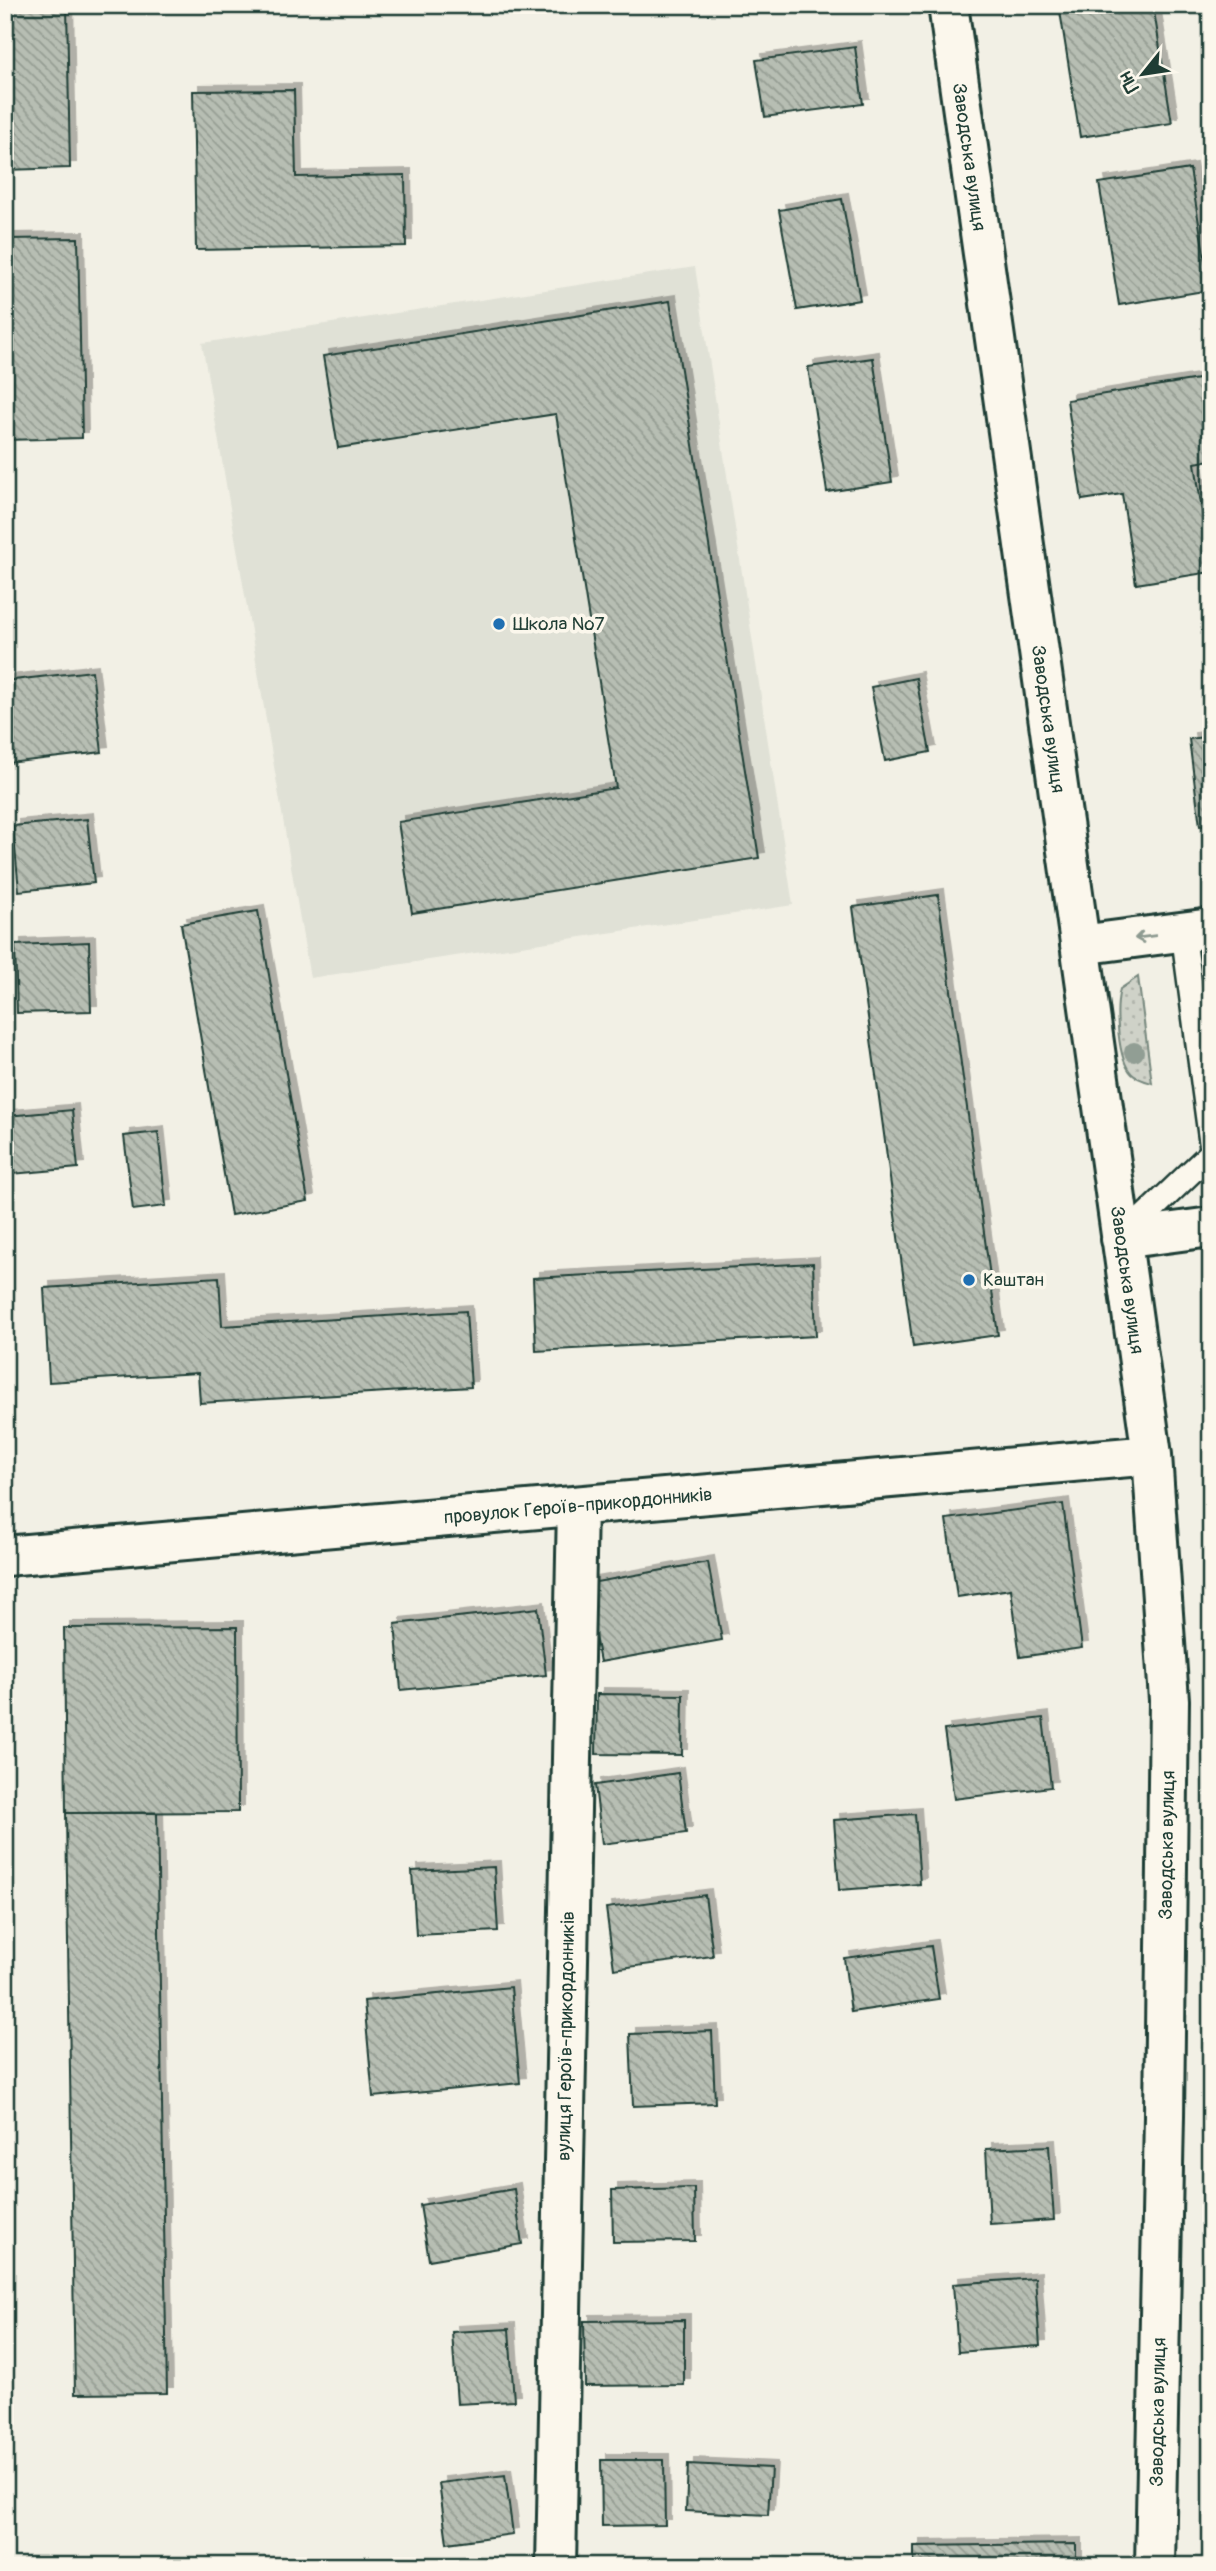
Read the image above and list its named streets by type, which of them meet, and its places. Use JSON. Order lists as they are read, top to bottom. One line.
{"streets":{"street":["Заводська вулиця","провулок Героїв-прикордонників","вулиця Героїв-прикордонників"]},"crossings":[["Заводська вулиця","провулок Героїв-прикордонників"],["провулок Героїв-прикордонників","вулиця Героїв-прикордонників"]],"places":["Школа №7","Каштан"],"north":"bottom left"}
